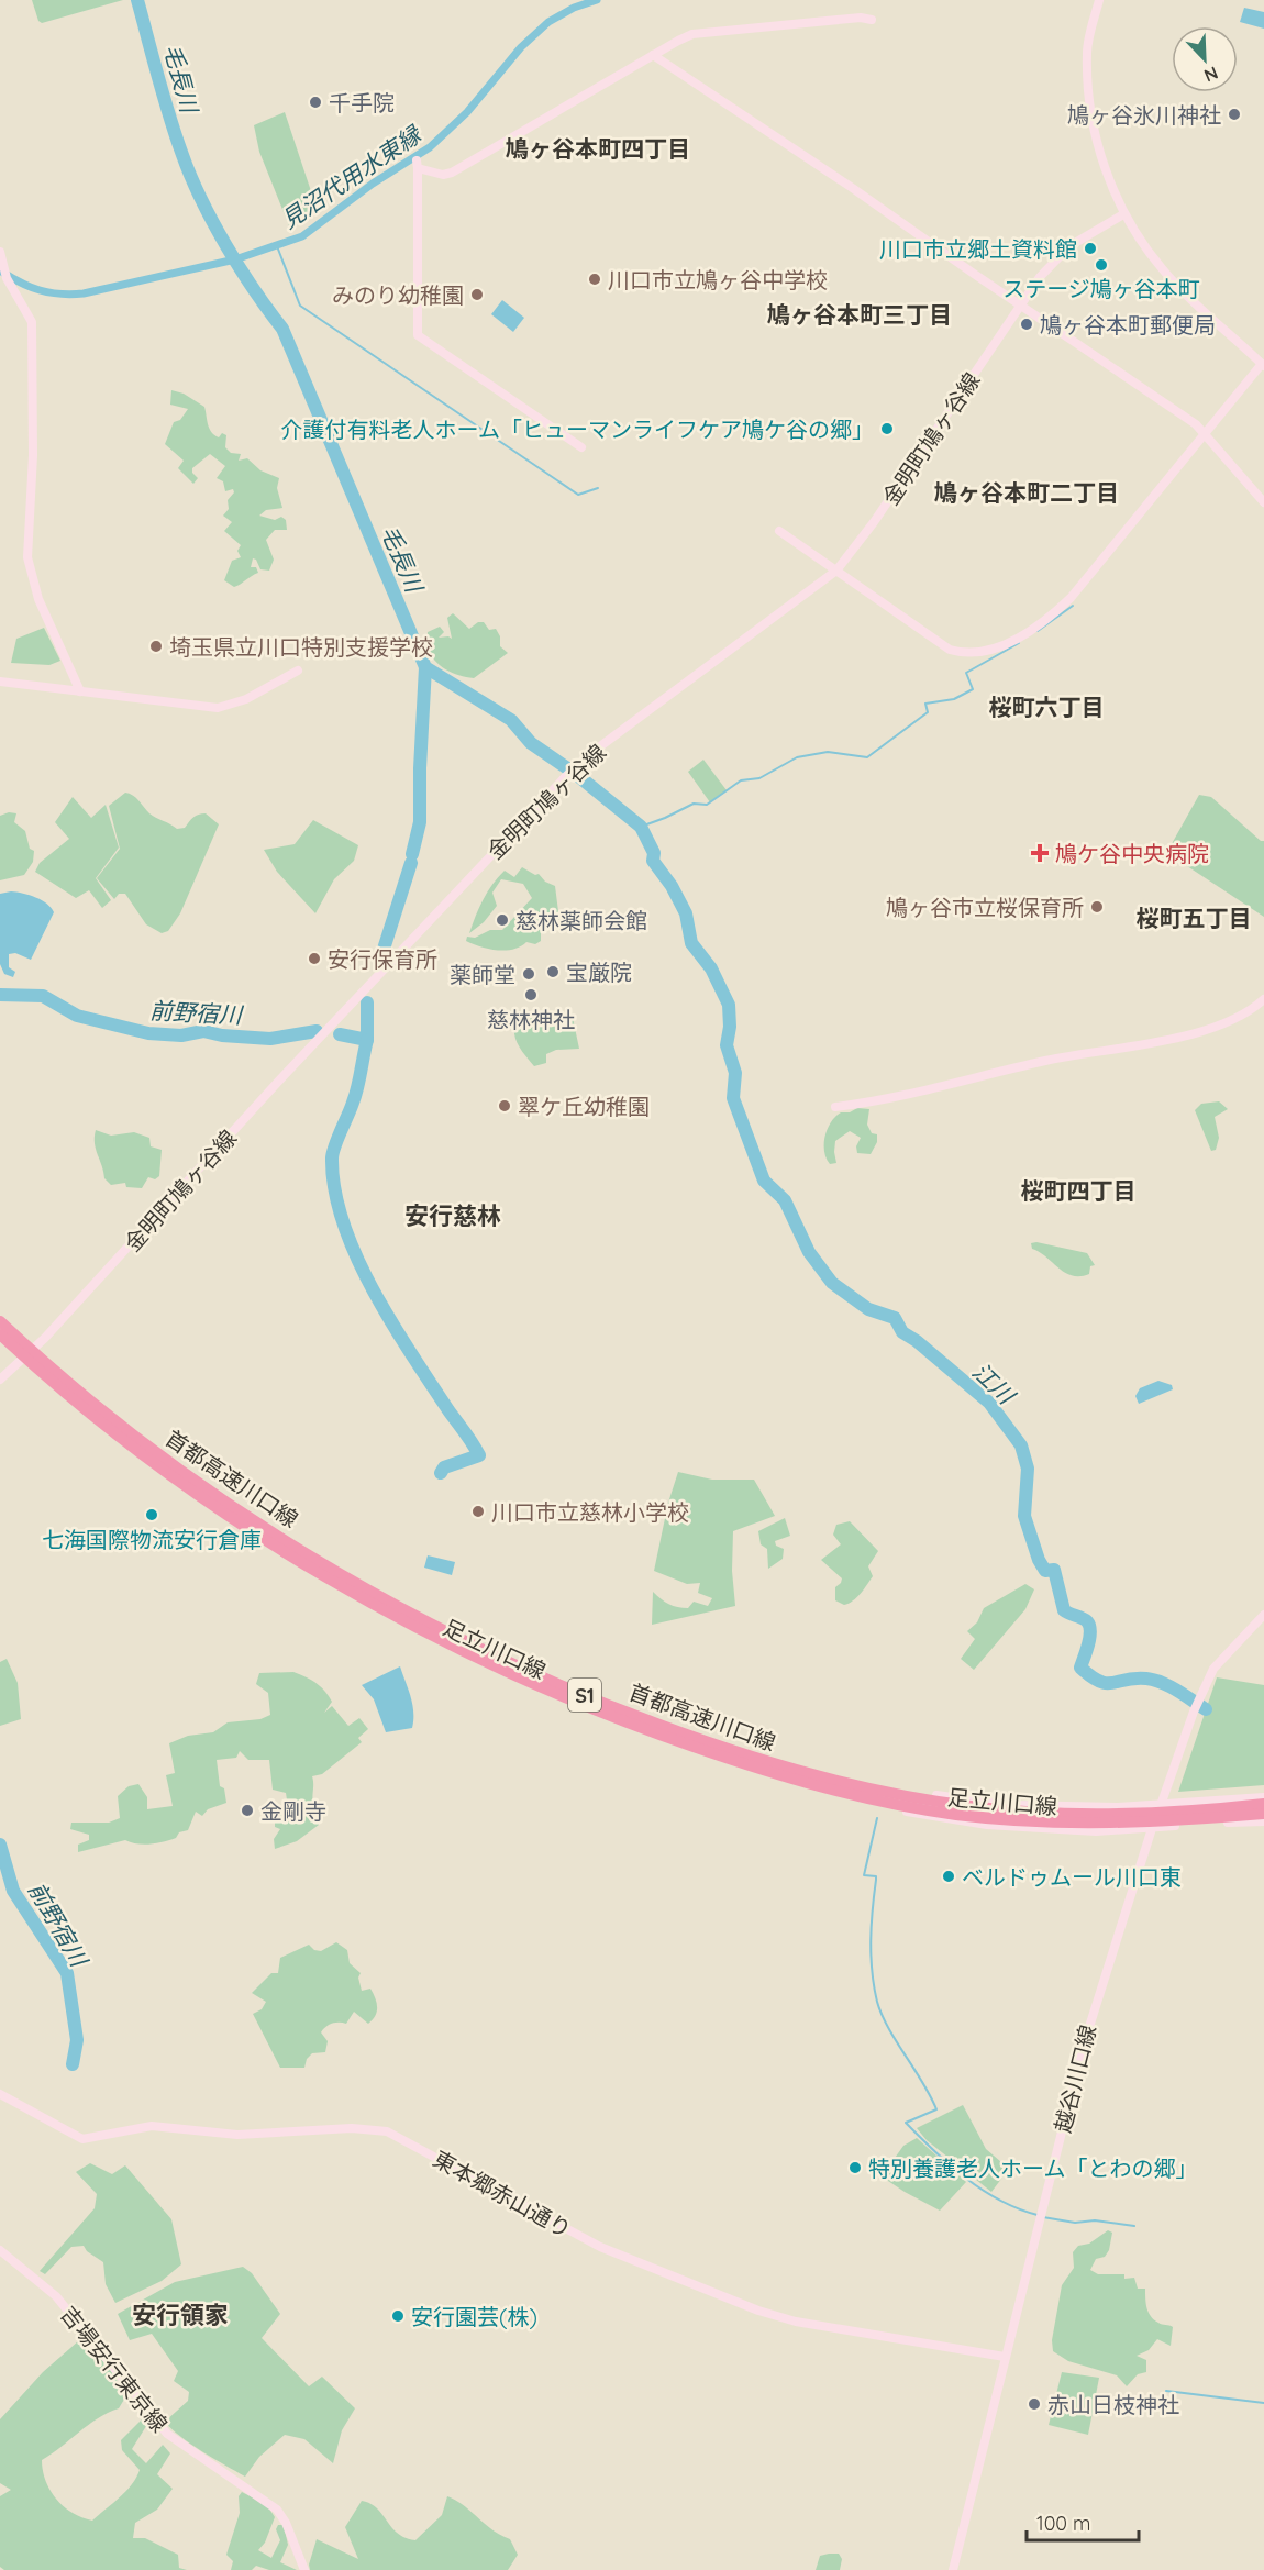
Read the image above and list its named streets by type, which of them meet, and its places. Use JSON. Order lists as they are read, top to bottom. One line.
{"streets":{"highway":["首都高速川口線","S1"],"main road":["金明町鳩ヶ谷線","足立川口線","越谷川口線","東本郷赤山通り","吉場安行東京線"]},"crossings":[["金明町鳩ヶ谷線","足立川口線"],["首都高速川口線","足立川口線"],["足立川口線","越谷川口線"],["越谷川口線","東本郷赤山通り"]],"districts":["鳩ヶ谷本町四丁目","鳩ヶ谷本町三丁目","鳩ヶ谷本町二丁目","桜町六丁目","桜町五丁目","桜町四丁目","安行慈林","安行領家"],"water":["毛長川","見沼代用水東縁","前野宿川","江川"],"places":{"other":["千手院","鳩ヶ谷氷川神社","川口市立郷土資料館","ステージ鳩ヶ谷本町","川口市立鳩ヶ谷中学校","みのり幼稚園","鳩ヶ谷本町郵便局","介護付有料老人ホーム「ヒューマンライフケア鳩ケ谷の郷」","埼玉県立川口特別支援学校","鳩ヶ谷市立桜保育所","慈林薬師会館","安行保育所","宝厳院","薬師堂","慈林神社","翠ケ丘幼稚園","川口市立慈林小学校","七海国際物流安行倉庫","金剛寺","ベルドゥムール川口東","特別養護老人ホーム「とわの郷」","安行園芸(株)","赤山日枝神社"],"health":["鳩ケ谷中央病院"]},"scale_bar":"100 m","north":"bottom right"}
